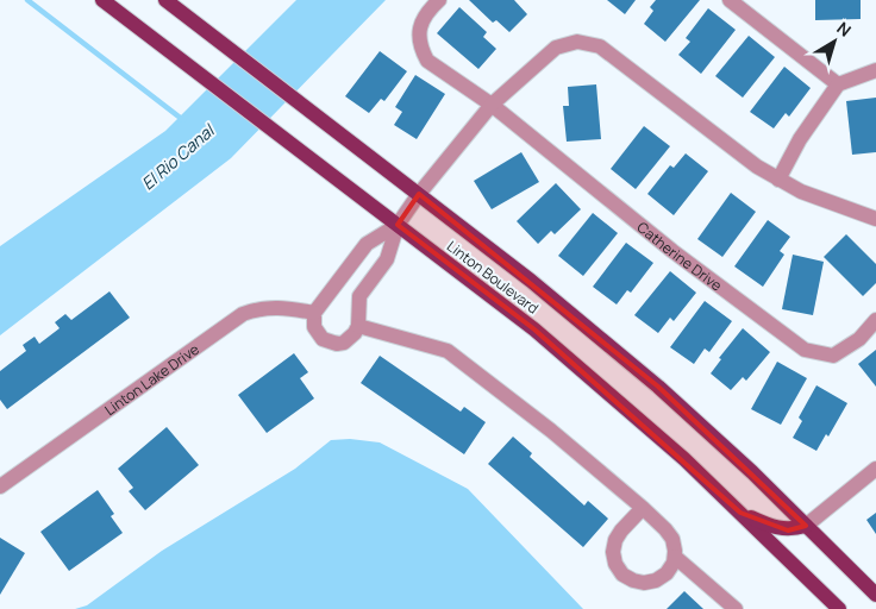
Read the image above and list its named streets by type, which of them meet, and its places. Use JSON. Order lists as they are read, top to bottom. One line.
{"streets":{"main road":["Linton Boulevard"],"street":["Catherine Drive","Linton Lake Drive"]},"water":["El Rio Canal"],"north":"top right"}
